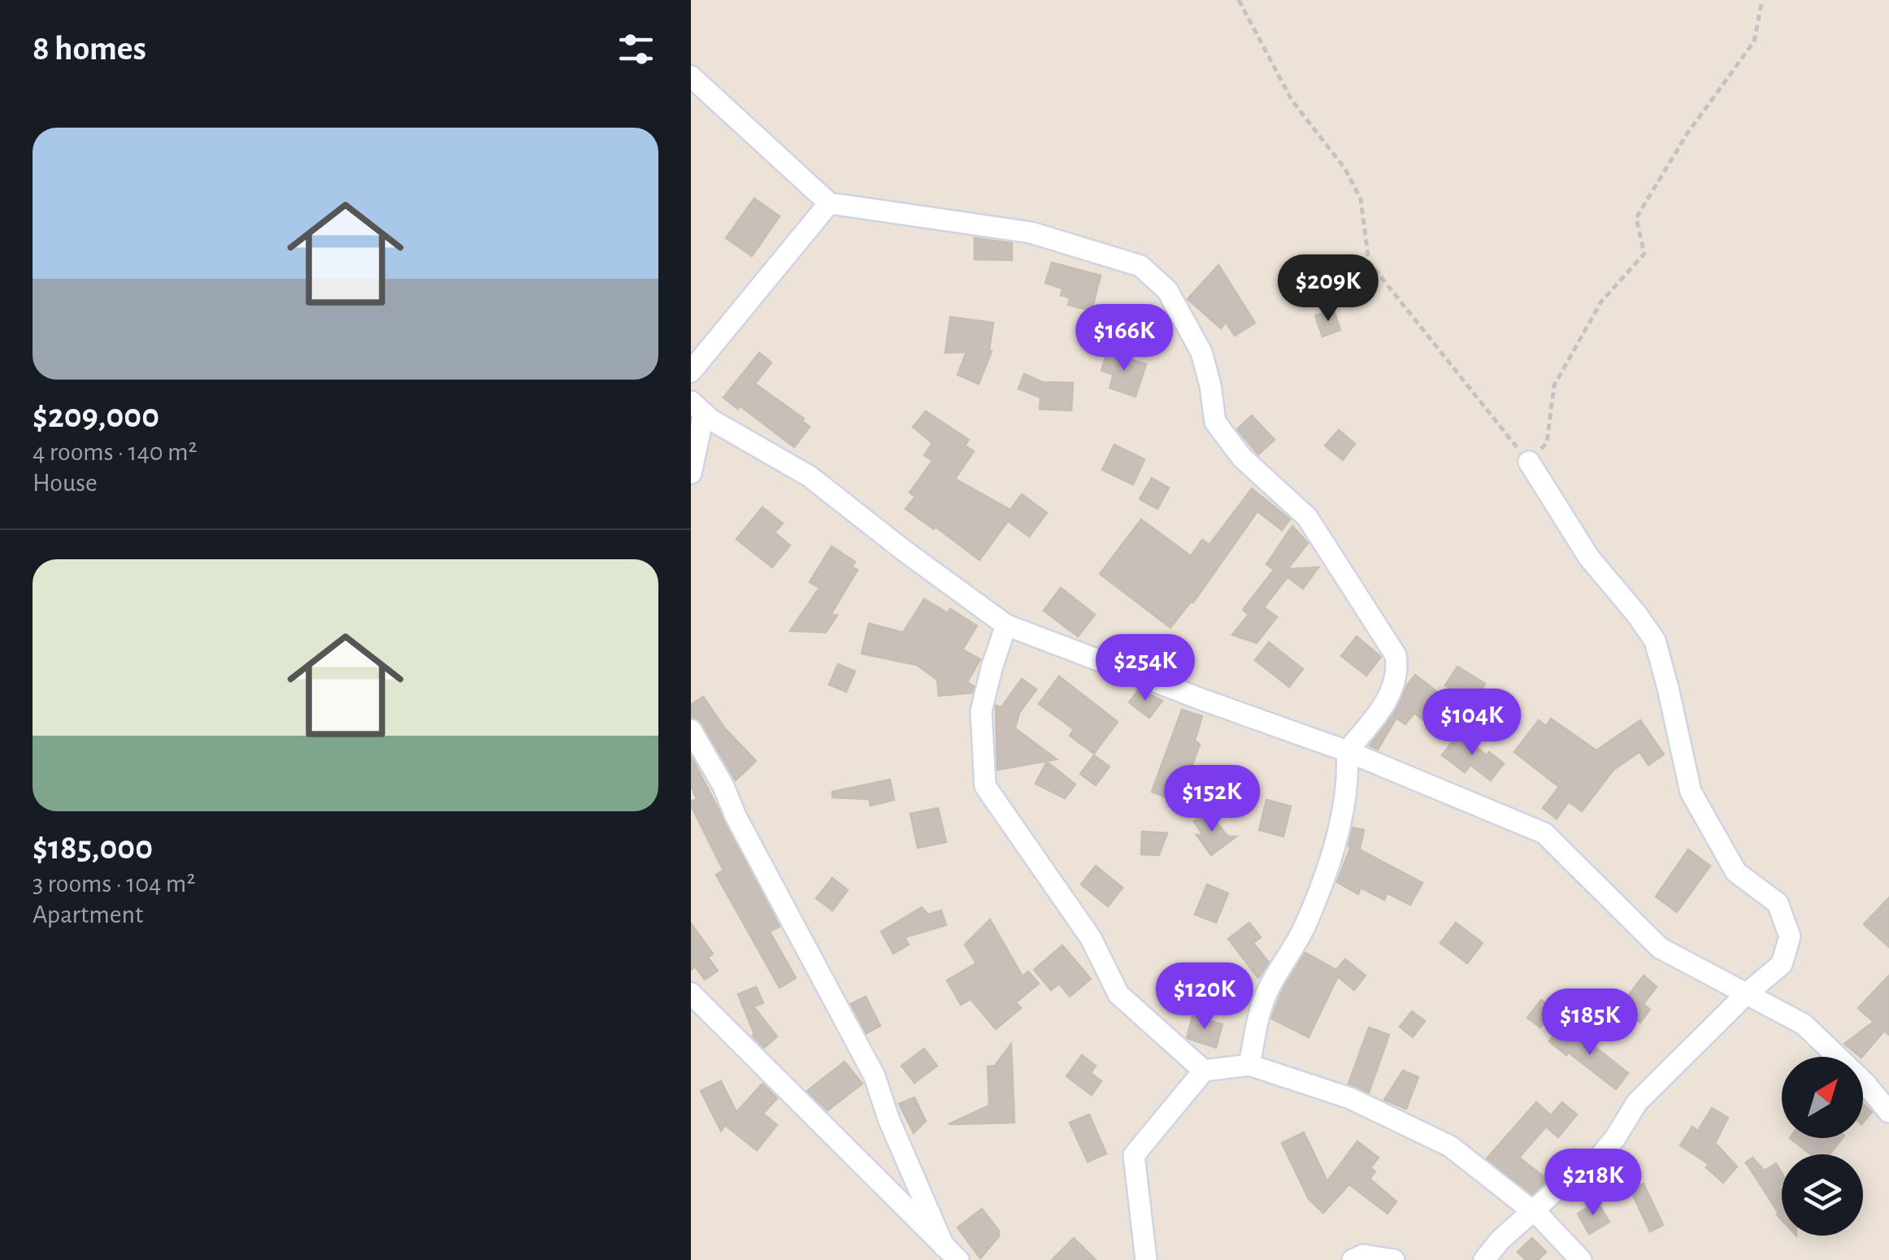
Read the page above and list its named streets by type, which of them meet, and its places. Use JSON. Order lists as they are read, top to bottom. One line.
{"north":"top right","page":{"heading":"8 homes","list":[{"name":"$209,000","note":"4 rooms · 140 m² · House"},{"name":"$185,000","note":"3 rooms · 104 m² · Apartment"}],"price":["$209K","$166K","$254K","$104K","$152K","$120K","$185K","$218K"]}}
